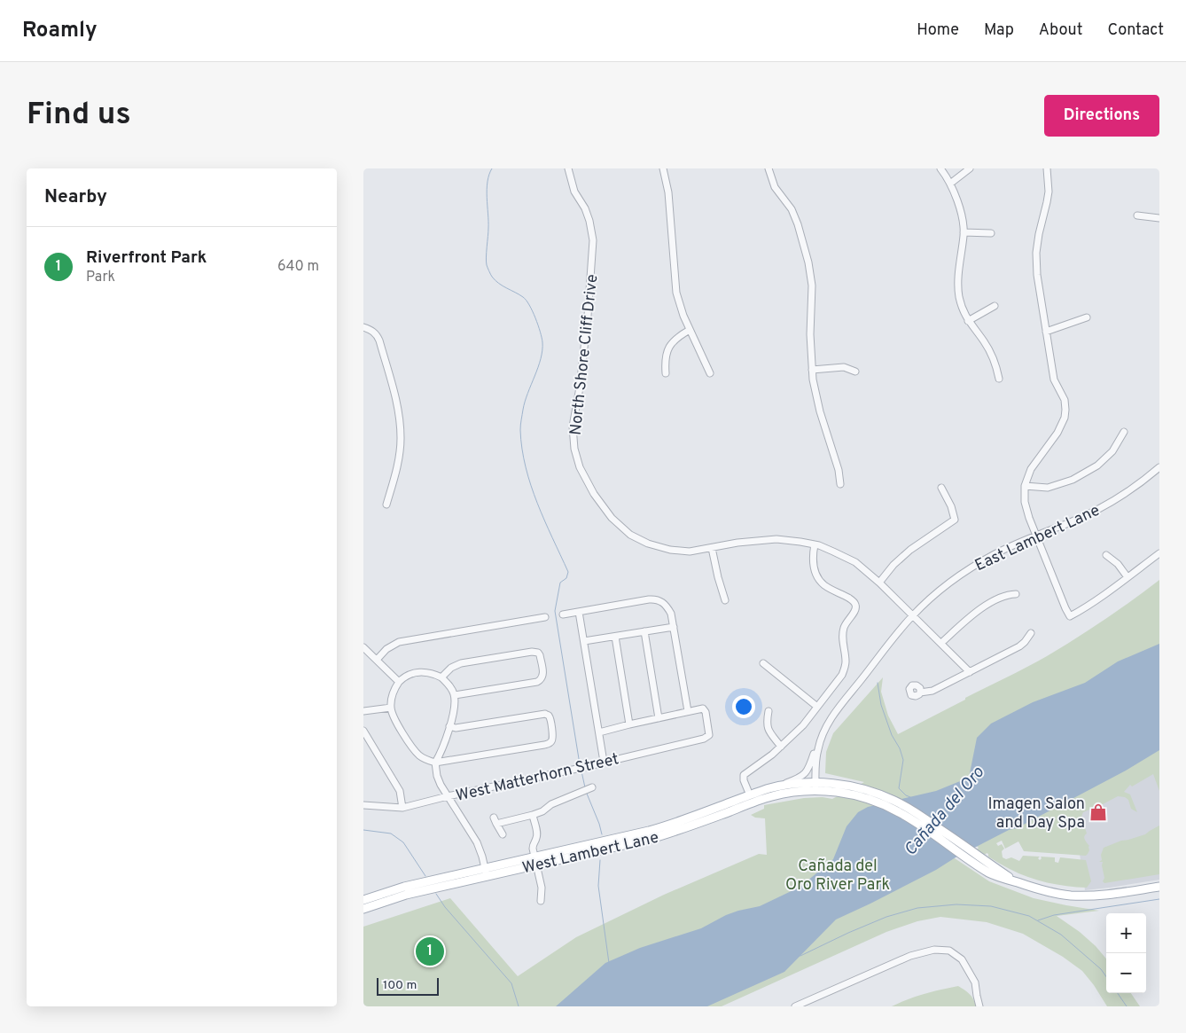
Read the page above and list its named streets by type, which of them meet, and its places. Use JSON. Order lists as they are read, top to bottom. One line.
{"streets":{"main road":["West Lambert Lane"],"street":["North Shore Cliff Drive","East Lambert Lane","West Matterhorn Street"]},"crossings":[["North Shore Cliff Drive","East Lambert Lane"],["East Lambert Lane","West Lambert Lane"]],"water":["Cañada del Oro"],"parks":["Cañada del Oro River Park"],"places":{"shop":["Imagen Salon and Day Spa"]},"scale_bar":"100 m","page":{"header":"Roamly","nav":["Home","Map","About","Contact"],"buttons":"Directions","title":"Find us","heading":"Nearby","list":[{"mark":"1","name":"Riverfront Park","note":"Park","value":"640 m"}],"map_buttons":["+","−"],"pins":"1","scale":"100 m"}}
